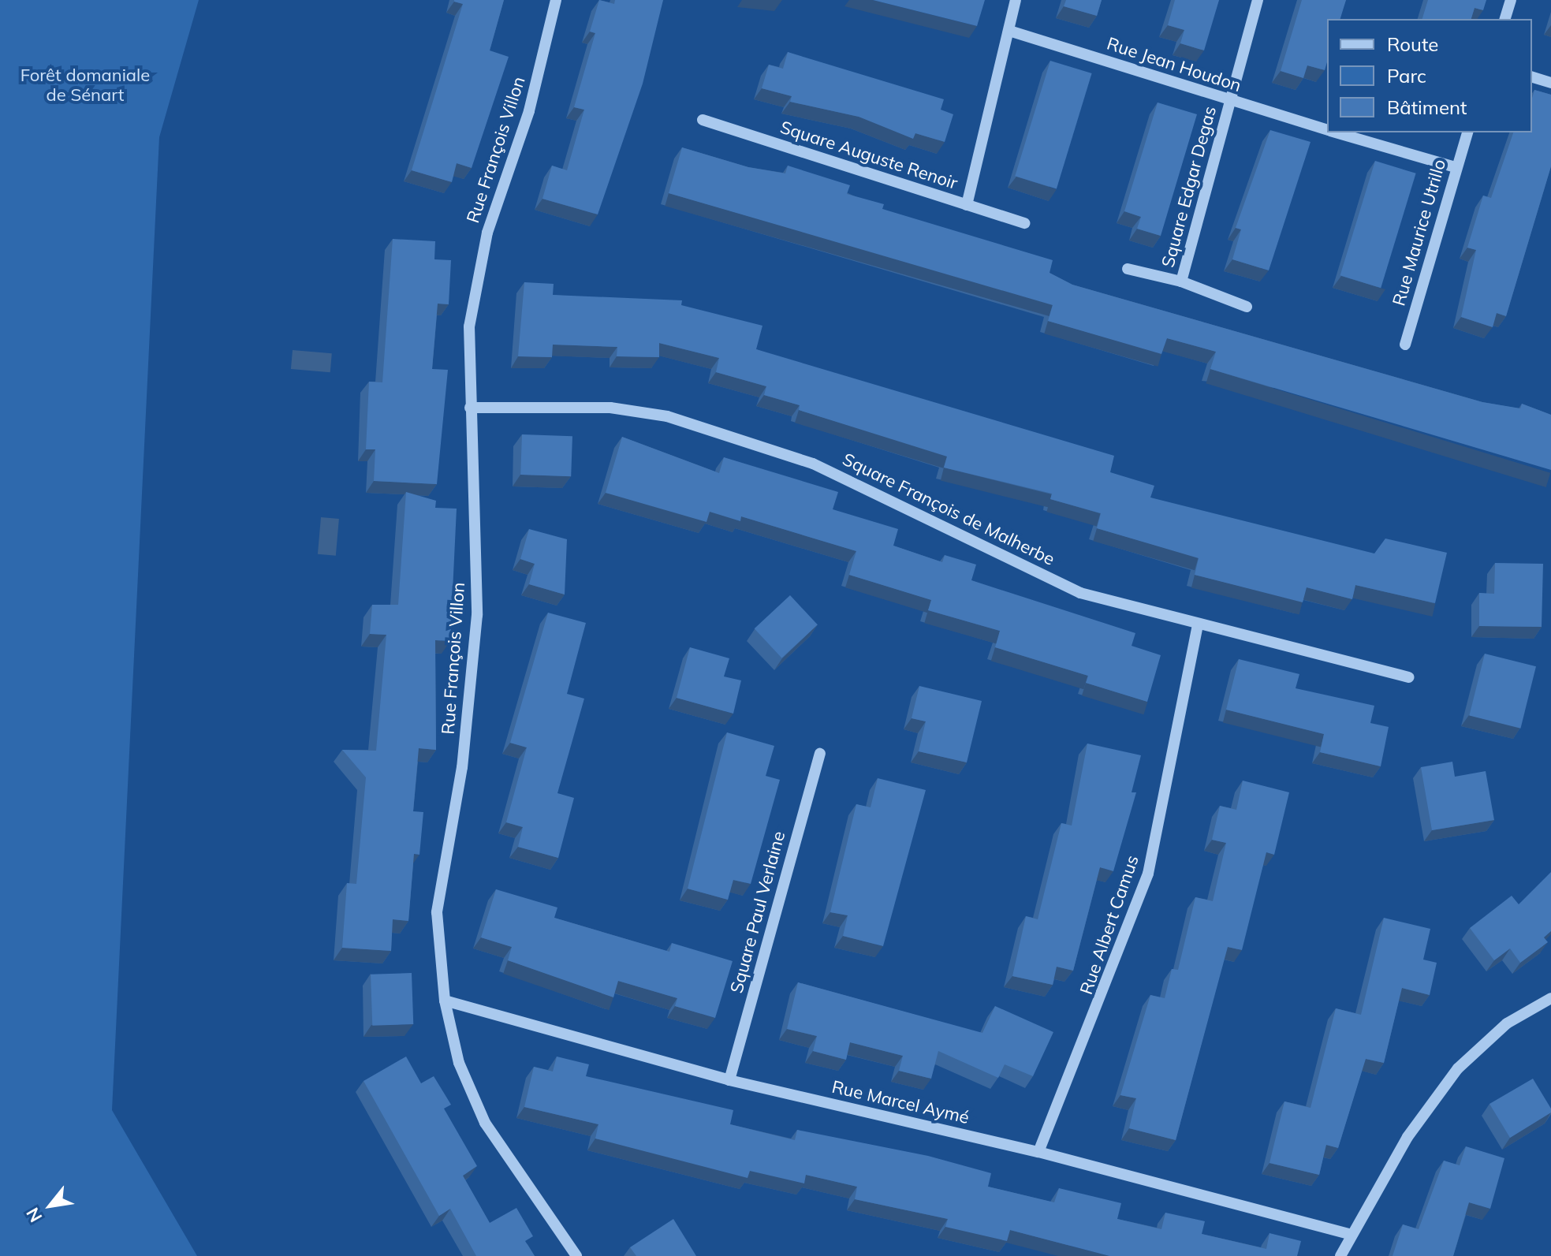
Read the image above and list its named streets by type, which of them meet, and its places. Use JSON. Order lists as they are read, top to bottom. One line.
{"streets":{"street":["Rue Jean Houdon","Rue François Villon","Square Auguste Renoir","Square Edgar Degas","Rue Maurice Utrillo","Square François de Malherbe","Square Paul Verlaine","Rue Albert Camus","Rue Marcel Aymé"]},"crossings":[["Rue Jean Houdon","Square Edgar Degas"],["Rue Jean Houdon","Rue Maurice Utrillo"],["Rue François Villon","Square François de Malherbe"],["Rue François Villon","Rue Marcel Aymé"],["Square François de Malherbe","Rue Albert Camus"],["Square Paul Verlaine","Rue Marcel Aymé"],["Rue Albert Camus","Rue Marcel Aymé"]],"parks":["Forêt domaniale de Sénart"],"legend":["Route","Parc","Bâtiment"],"north":"bottom left"}
